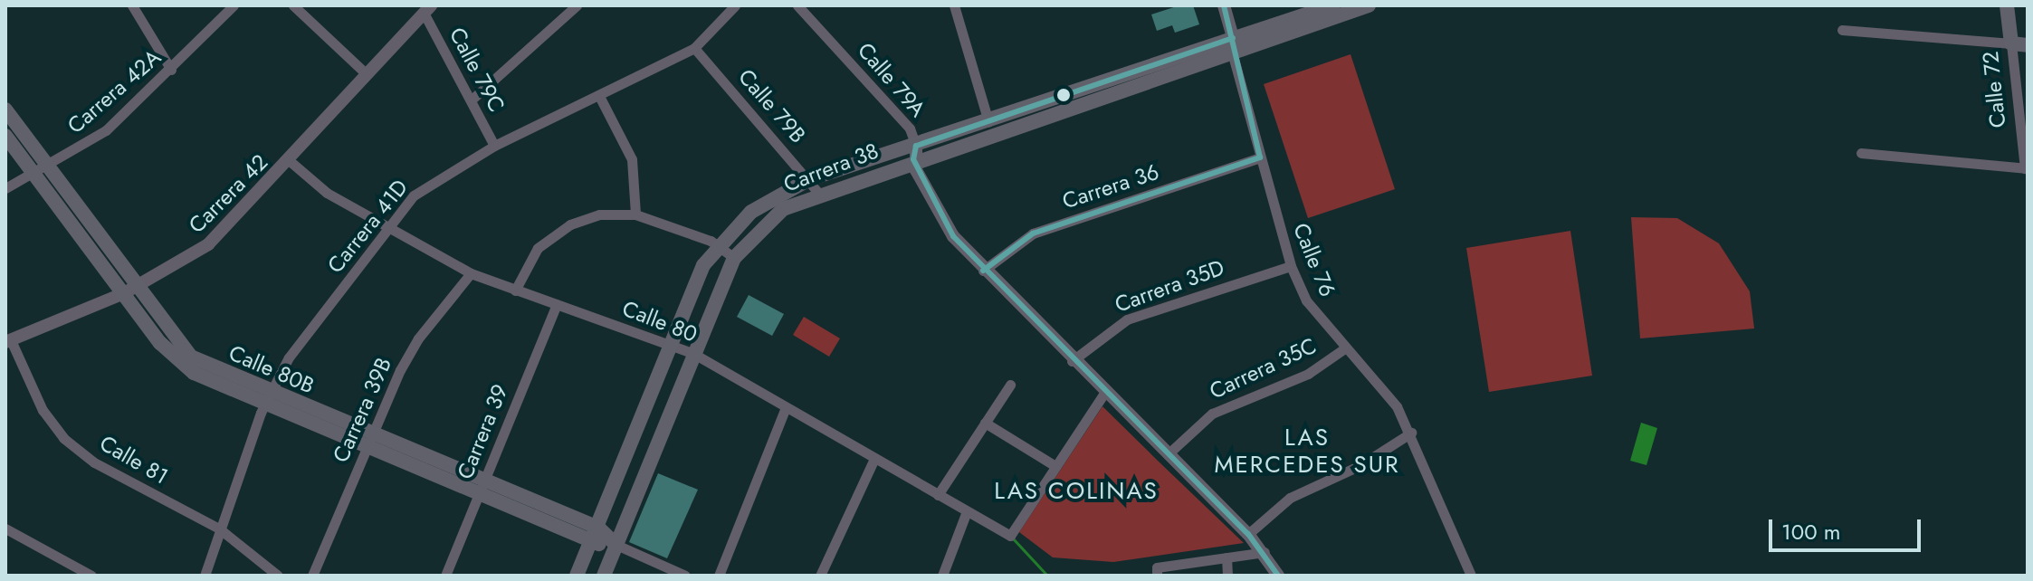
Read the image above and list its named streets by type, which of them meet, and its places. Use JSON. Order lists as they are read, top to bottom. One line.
{"streets":{"main road":["Calle 72","Carrera 38","Calle 80B"],"street":["Calle 79C","Calle 79A","Carrera 42A","Calle 79B","Carrera 36","Carrera 42","Carrera 41D","Calle 76","Carrera 35D","Calle 80","Carrera 35C","Carrera 39B","Carrera 39","Calle 81"]},"crossings":[["Calle 79C","Carrera 42"],["Calle 79C","Carrera 41D"],["Calle 79A","Carrera 38"],["Calle 79A","Carrera 36"],["Calle 79A","Carrera 35D"],["Calle 79A","Carrera 35C"],["Carrera 42A","Calle 80B"],["Calle 79B","Carrera 38"],["Calle 79B","Carrera 41D"],["Carrera 38","Calle 76"],["Carrera 38","Calle 80"],["Carrera 38","Calle 80B"],["Carrera 36","Calle 76"],["Carrera 42","Calle 80"],["Carrera 42","Calle 80B"],["Carrera 42","Calle 81"],["Carrera 41D","Calle 80"],["Carrera 41D","Calle 80B"],["Carrera 41D","Calle 81"],["Calle 76","Carrera 35D"],["Calle 76","Carrera 35C"],["Calle 80","Carrera 39B"],["Calle 80","Carrera 39"],["Calle 80B","Carrera 39B"],["Calle 80B","Carrera 39"]],"districts":["LAS MERCEDES SUR","LAS COLINAS"],"scale_bar":"100 m"}
